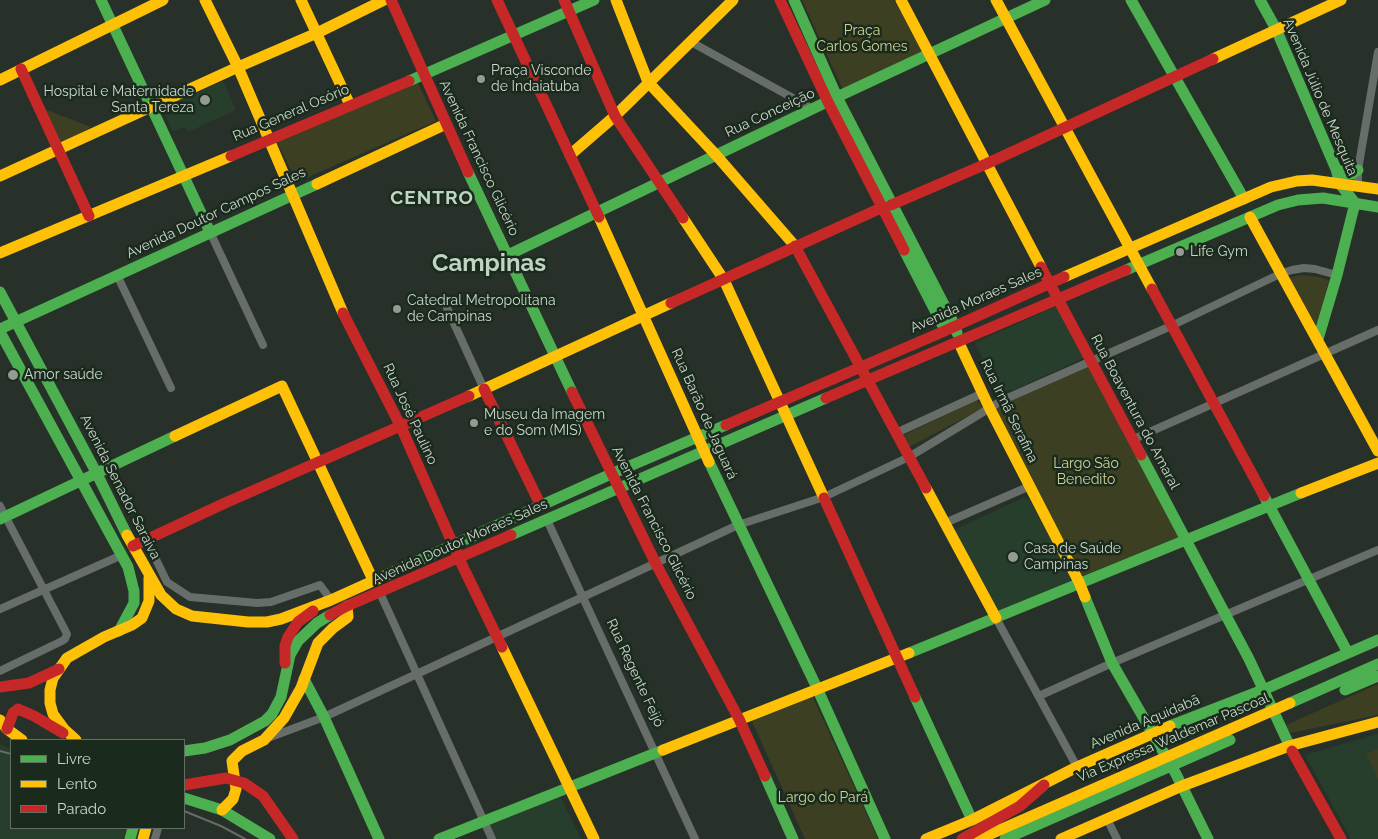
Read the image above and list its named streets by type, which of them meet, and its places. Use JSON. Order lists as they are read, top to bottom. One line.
{"streets":{"main road":["Avenida Júlio de Mesquita","Rua General Osório","Rua Conceição","Avenida Francisco Glicério","Avenida Doutor Campos Sales","Avenida Moraes Sales","Rua Irmã Serafina","Rua Boaventura do Amaral","Rua José Paulino","Rua Barão de Jaguará","Avenida Senador Saraiva","Avenida Doutor Moraes Sales","Avenida Aquidabã","Via Expressa Waldemar Pascoal"],"street":["Rua Regente Feijó"]},"crossings":[["Avenida Júlio de Mesquita","Avenida Moraes Sales"],["Rua General Osório","Avenida Francisco Glicério"],["Rua General Osório","Rua José Paulino"],["Rua General Osório","Rua Barão de Jaguará"],["Rua Conceição","Avenida Francisco Glicério"],["Rua Conceição","Rua Boaventura do Amaral"],["Rua Conceição","Rua Barão de Jaguará"],["Avenida Francisco Glicério","Avenida Doutor Campos Sales"],["Avenida Francisco Glicério","Avenida Moraes Sales"],["Avenida Francisco Glicério","Avenida Doutor Moraes Sales"],["Avenida Doutor Campos Sales","Rua José Paulino"],["Avenida Doutor Campos Sales","Avenida Senador Saraiva"],["Avenida Moraes Sales","Rua Irmã Serafina"],["Avenida Moraes Sales","Rua Boaventura do Amaral"],["Avenida Moraes Sales","Rua Barão de Jaguará"],["Avenida Moraes Sales","Avenida Doutor Moraes Sales"],["Rua Irmã Serafina","Avenida Aquidabã"],["Rua Boaventura do Amaral","Avenida Aquidabã"],["Rua José Paulino","Avenida Doutor Moraes Sales"],["Rua Barão de Jaguará","Avenida Doutor Moraes Sales"],["Avenida Senador Saraiva","Avenida Doutor Moraes Sales"],["Avenida Doutor Moraes Sales","Rua Regente Feijó"]],"districts":["CENTRO","Campinas"],"parks":["Praça Carlos Gomes","Largo São Benedito","Largo do Pará"],"places":["Praça Visconde de Indaiatuba","Hospital e Maternidade Santa Tereza","Life Gym","Catedral Metropolitana de Campinas","Amor saúde","Museu da Imagem e do Som (MIS)","Casa de Saúde Campinas"],"legend":["Livre","Lento","Parado"]}
